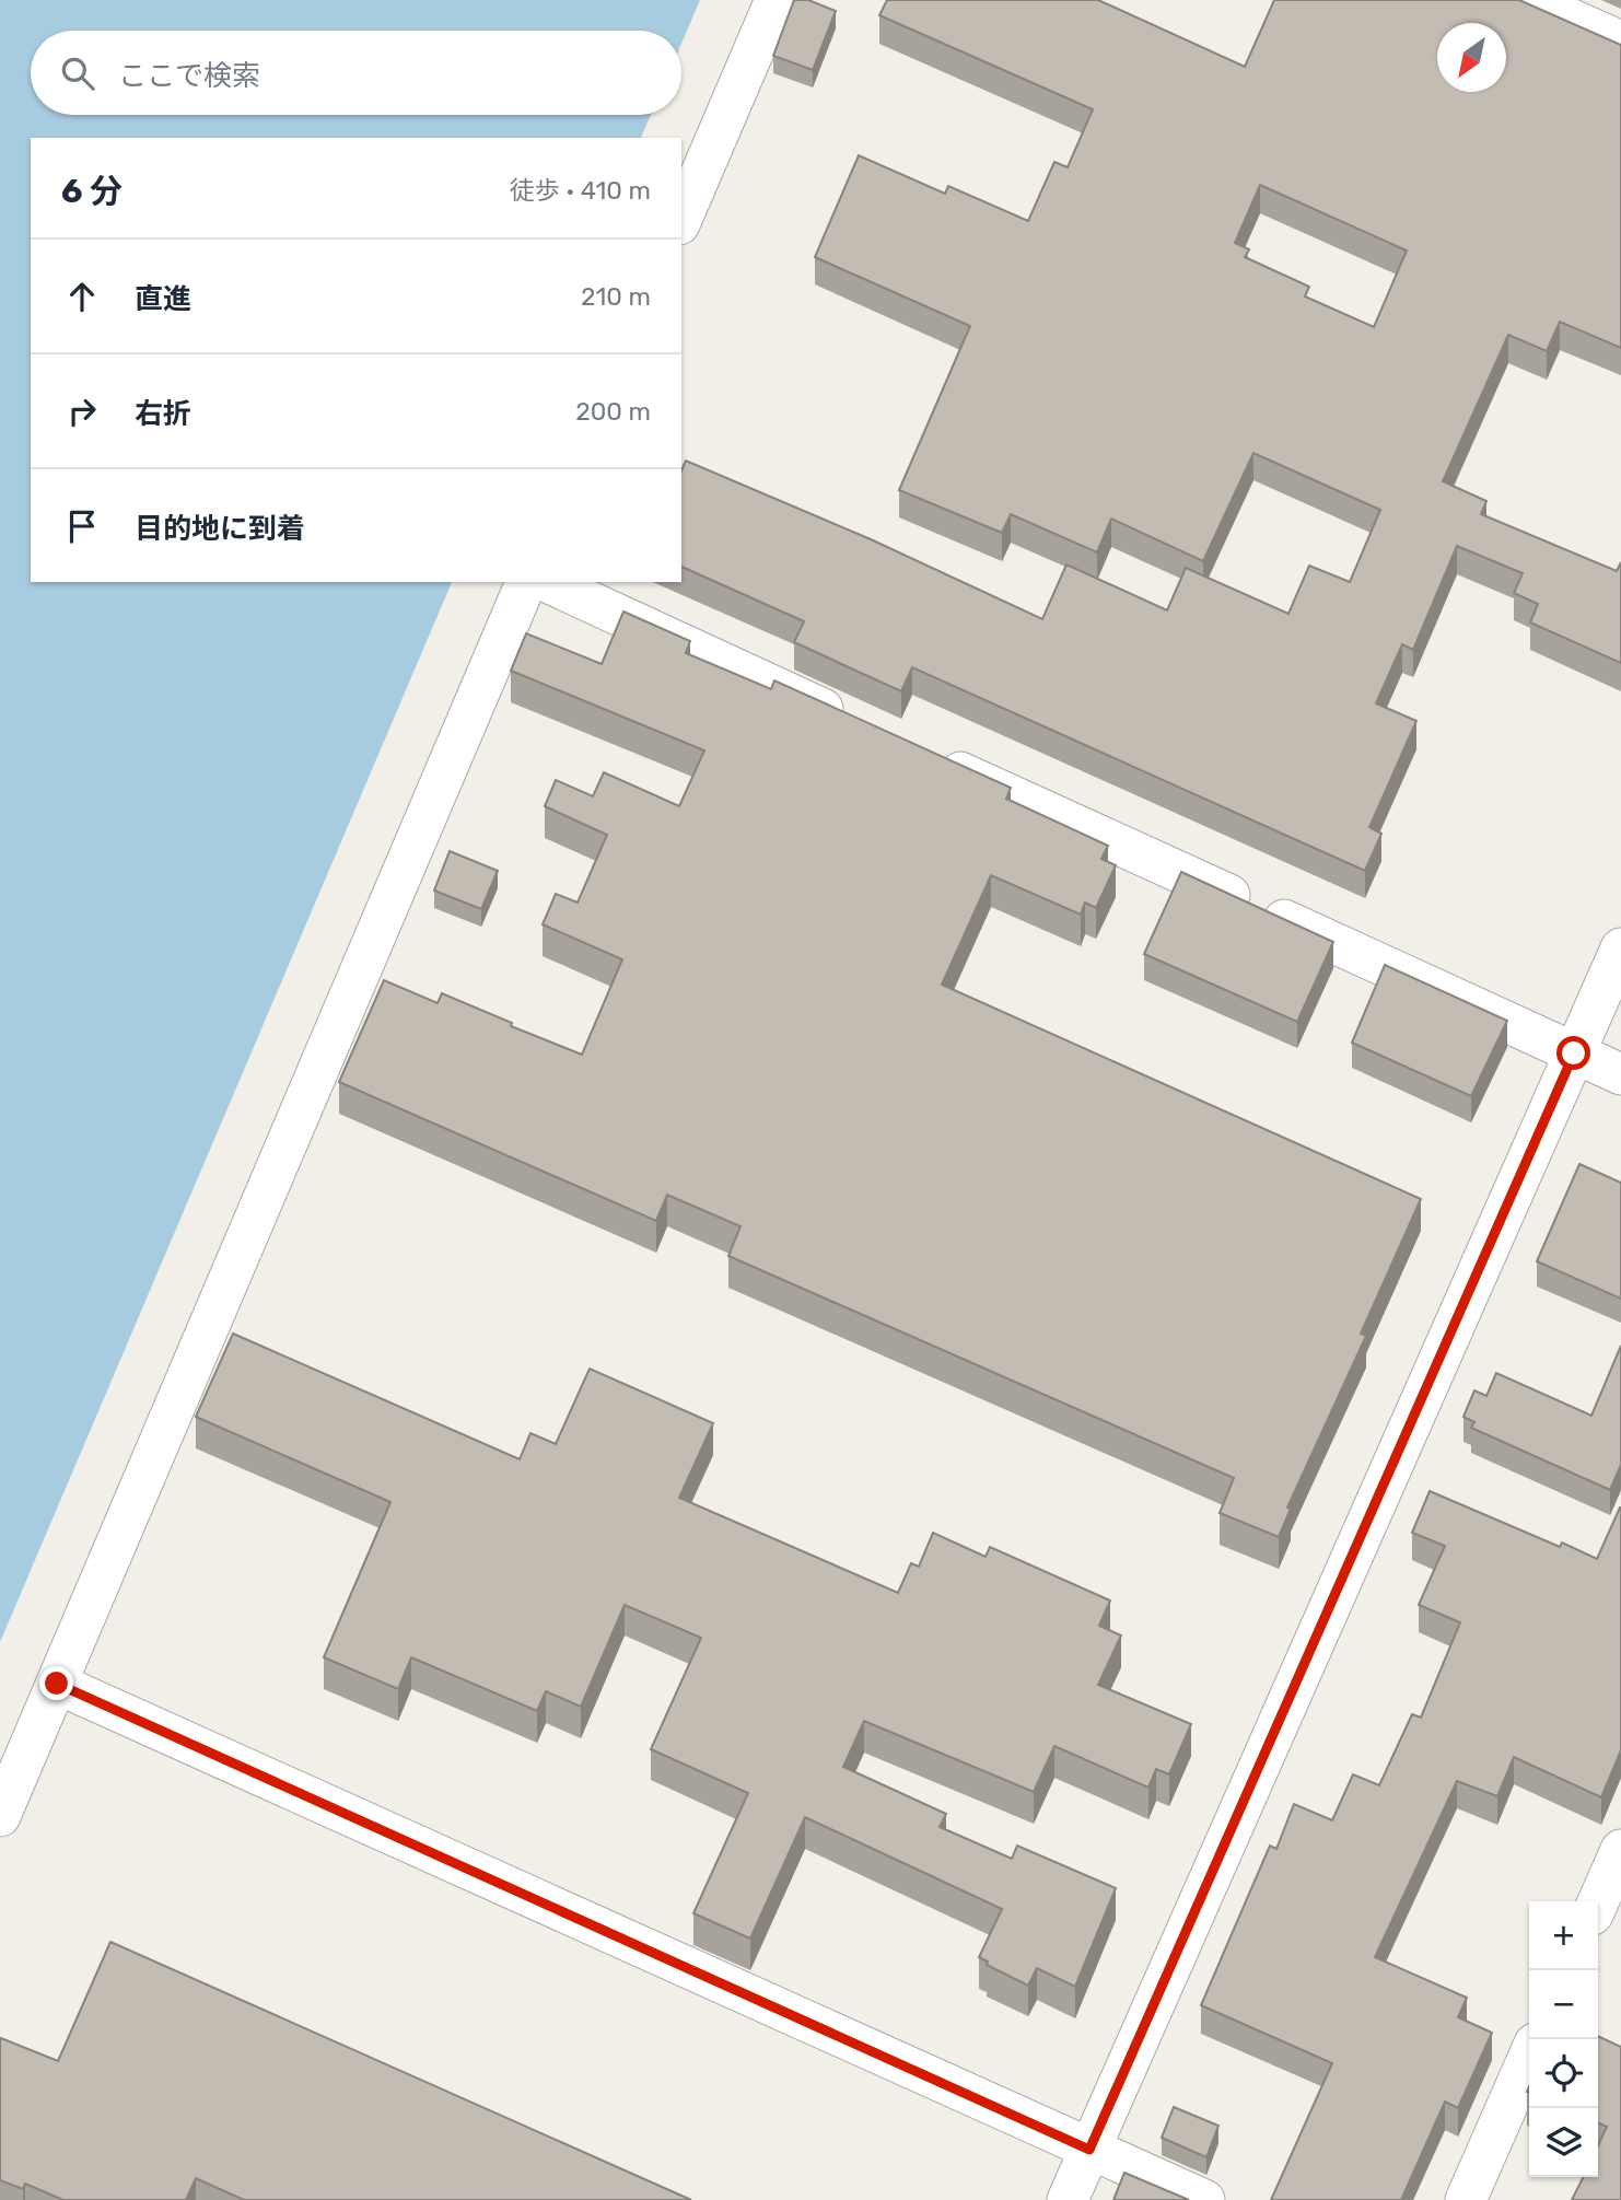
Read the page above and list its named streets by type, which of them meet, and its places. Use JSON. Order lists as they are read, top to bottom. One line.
{"north":"bottom left","page":{"search":"ここで検索","heading":["6 分","徒歩 · 410 m"],"list":[["直進","210 m"],["右折","200 m"],"目的地に到着"],"map_buttons":["+","−"]}}
